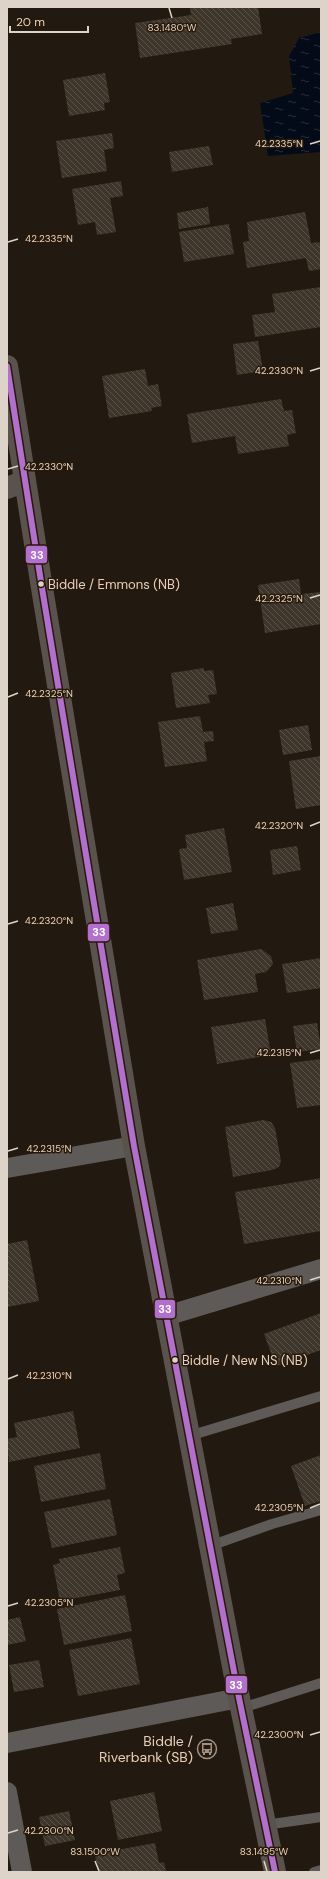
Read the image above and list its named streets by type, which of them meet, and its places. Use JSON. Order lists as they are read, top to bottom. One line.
{"places":{"other":["Biddle / Emmons (NB)","Biddle / New NS (NB)"],"bus stop":["Biddle / Riverbank (SB)"]},"lines":["transit line 33"],"scale_bar":"20 m","coordinates":["83.1480°W","42.2335°N","42.2330°N","42.2325°N","42.2320°N","42.2315°N","42.2310°N","42.2305°N","42.2300°N","83.1500°W","83.1495°W"]}
